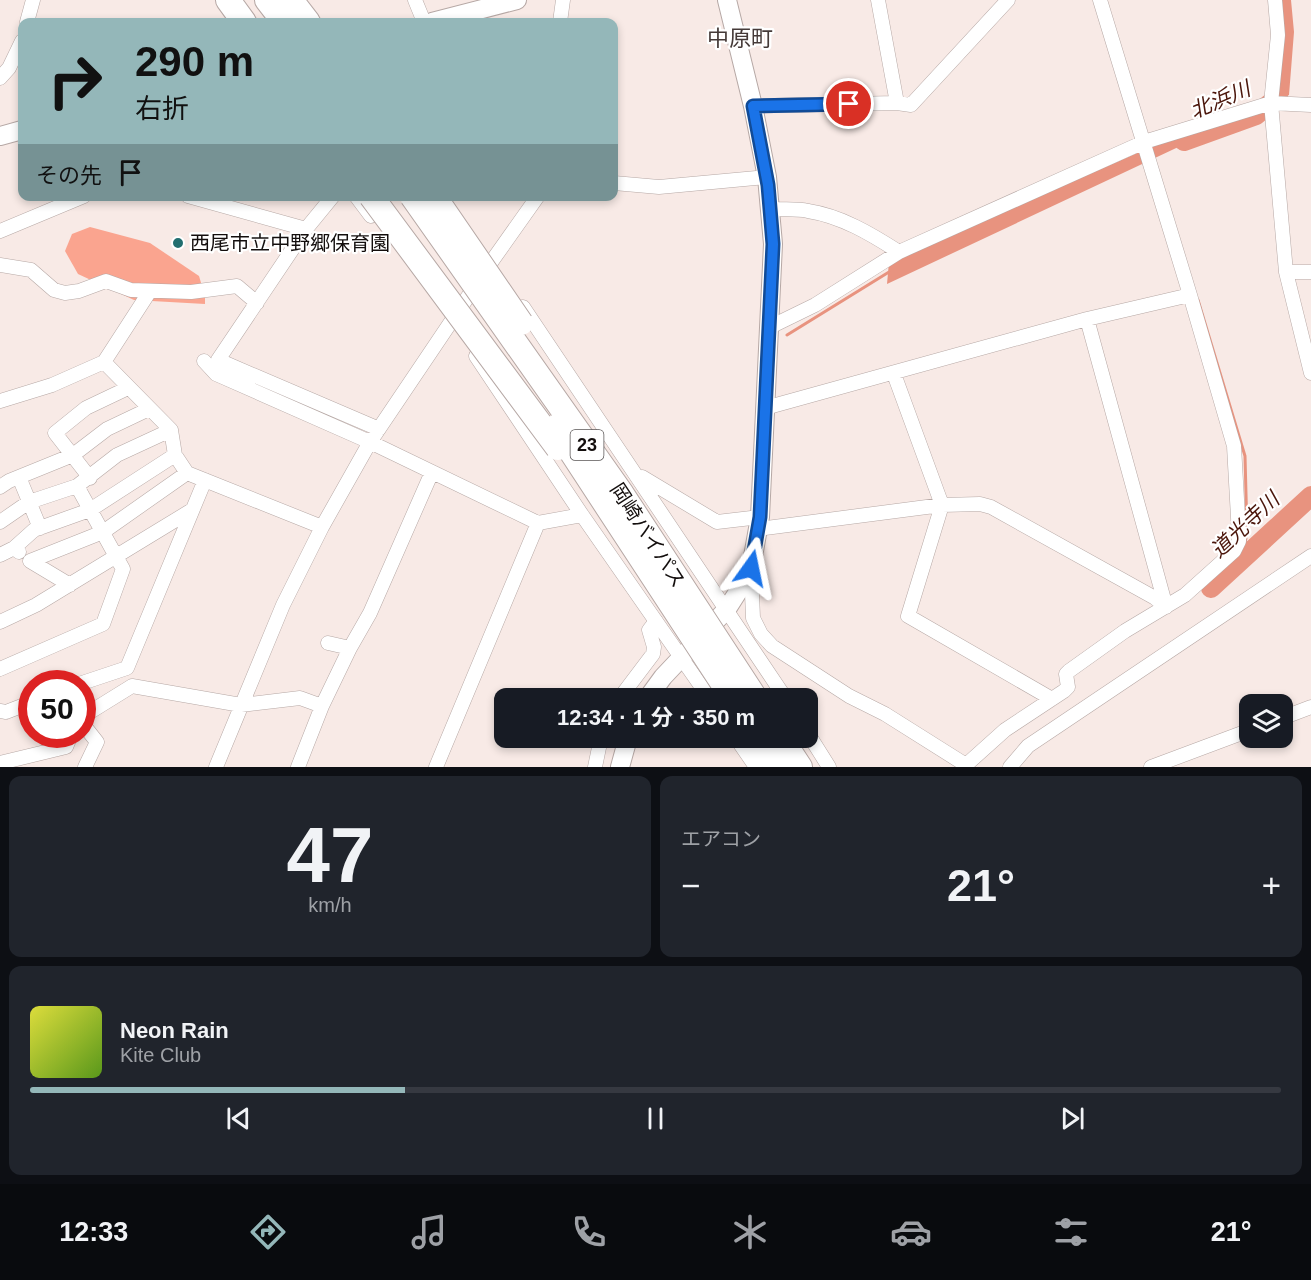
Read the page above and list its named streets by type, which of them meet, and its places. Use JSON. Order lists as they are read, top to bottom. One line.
{"streets":{"highway":["23","岡崎バイパス"]},"crossings":[["23","岡崎バイパス"]],"districts":["中原町"],"water":["北浜川","道光寺川"],"places":["西尾市立中野郷保育園"],"page":{"turn":["290 m","右折"],"then":"その先","limit":"50","trip":"12:34 · 1 分 · 350 m","tile":[["47","km/h"],"エアコン"],"heat":["−","21°","+"],"song":["Neon Rain","Kite Club"],"tabs":["12:33","21°"]}}
